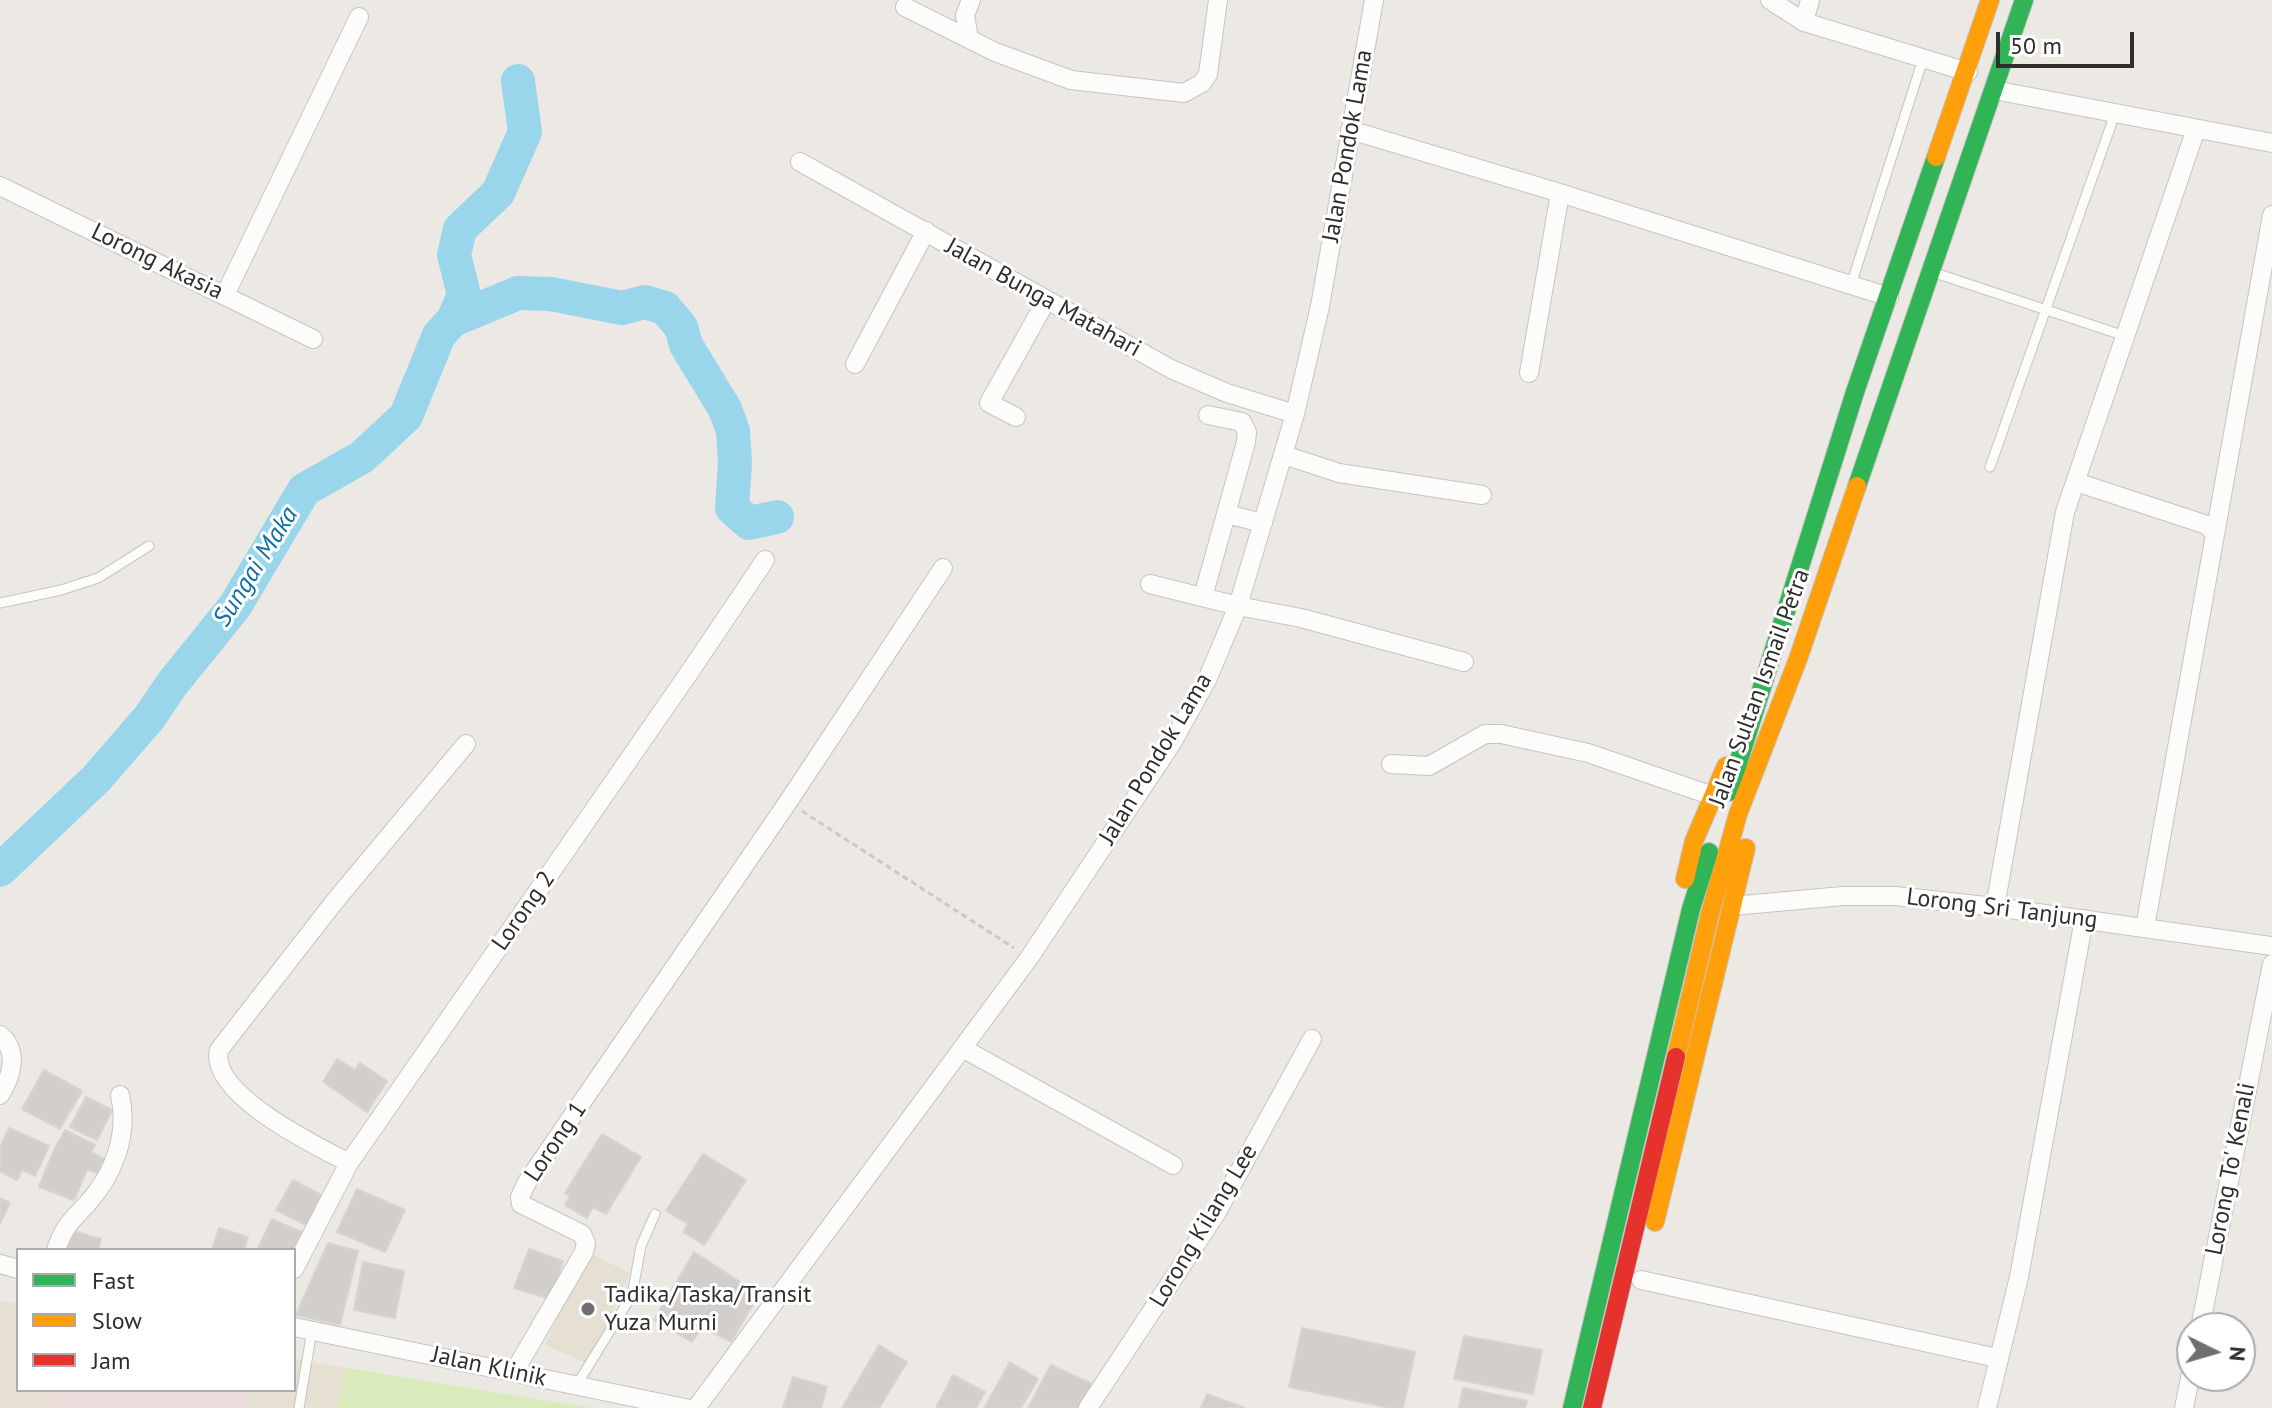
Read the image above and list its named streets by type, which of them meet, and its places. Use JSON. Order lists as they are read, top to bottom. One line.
{"streets":{"main road":["Jalan Sultan Ismail Petra"],"street":["Jalan Pondok Lama","Lorong Akasia","Jalan Bunga Matahari","Lorong Sri Tanjung","Lorong 2","Lorong 1","Lorong To' Kenali","Lorong Kilang Lee","Jalan Klinik"]},"crossings":[["Jalan Pondok Lama","Jalan Bunga Matahari"],["Jalan Pondok Lama","Jalan Klinik"],["Lorong 1","Jalan Klinik"]],"water":["Sungai Maka"],"places":["Tadika/Taska/Transit Yuza Murni"],"legend":["Fast","Slow","Jam"],"scale_bar":"50 m","north":"right"}
